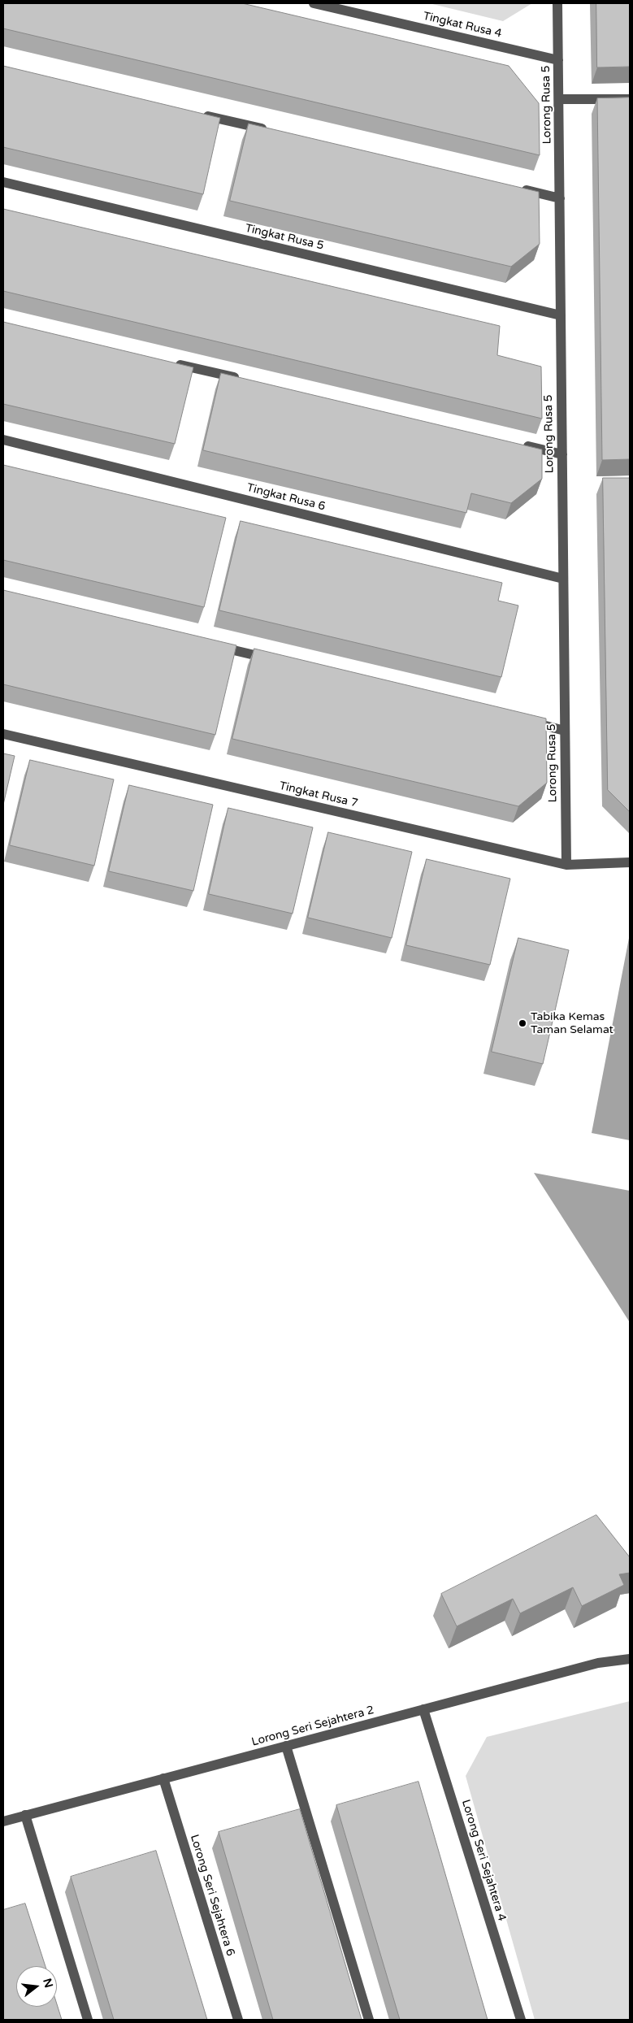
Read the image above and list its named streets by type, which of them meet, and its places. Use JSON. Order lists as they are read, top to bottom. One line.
{"streets":{"street":["Tingkat Rusa 4","Lorong Rusa 5","Tingkat Rusa 5","Tingkat Rusa 6","Tingkat Rusa 7","Lorong Seri Sejahtera 2","Lorong Seri Sejahtera 4","Lorong Seri Sejahtera 6"]},"crossings":[["Tingkat Rusa 4","Lorong Rusa 5"],["Lorong Rusa 5","Tingkat Rusa 5"],["Lorong Rusa 5","Tingkat Rusa 6"],["Lorong Rusa 5","Tingkat Rusa 7"],["Lorong Seri Sejahtera 2","Lorong Seri Sejahtera 4"],["Lorong Seri Sejahtera 2","Lorong Seri Sejahtera 6"]],"places":["Tabika Kemas Taman Selamat"],"north":"right"}
